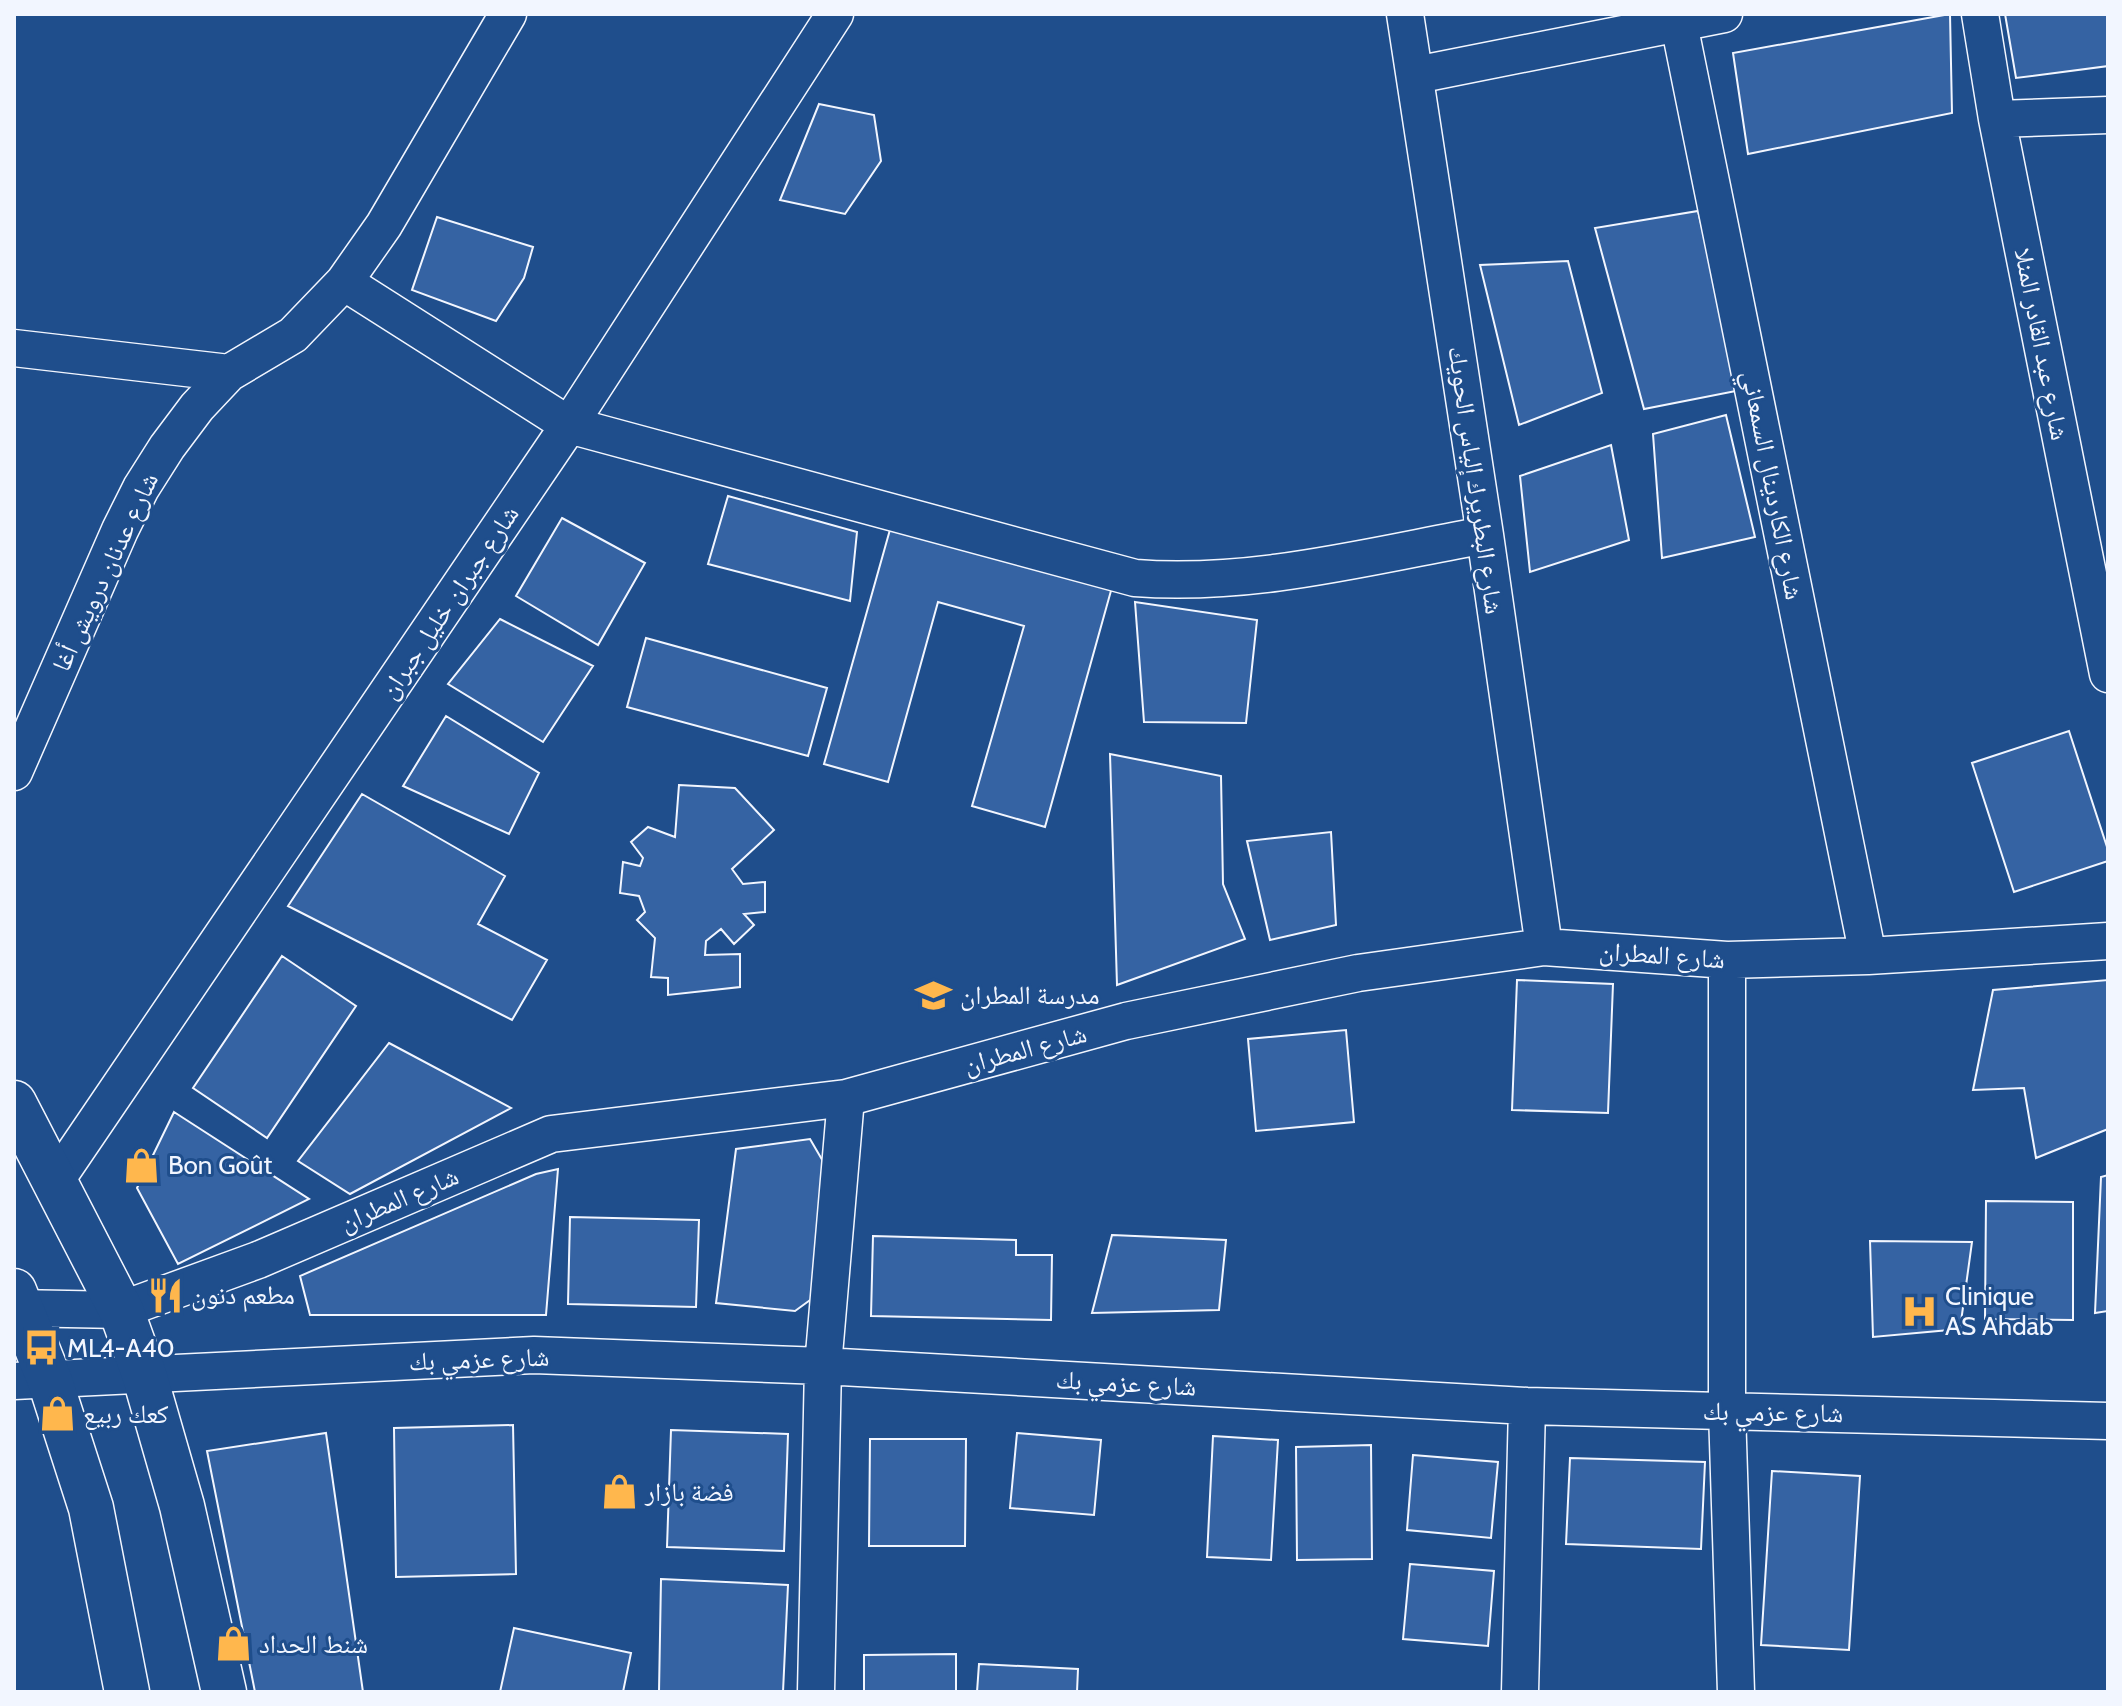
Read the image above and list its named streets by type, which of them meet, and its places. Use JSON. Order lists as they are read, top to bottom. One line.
{"streets":{"street":["شارع عبد القادر المنلا","شارع البطريرك إلياس الحويك","شارع الكاردينال السمعاني","شارع عدنان درويش أغا","شارع جبران خليل جبران","شارع المطران","شارع عزمي بك"]},"crossings":[["شارع البطريرك إلياس الحويك","شارع المطران"],["شارع الكاردينال السمعاني","شارع المطران"]],"places":{"school or university":["مدرسة المطران"],"shop":["Bon Goût","كعك ربيع","فضة بازار","شنط الحداد"],"restaurant":["مطعم دنون"],"hospital":["Clinique AS Ahdab"],"bus stop":["ML4-A40"]}}
